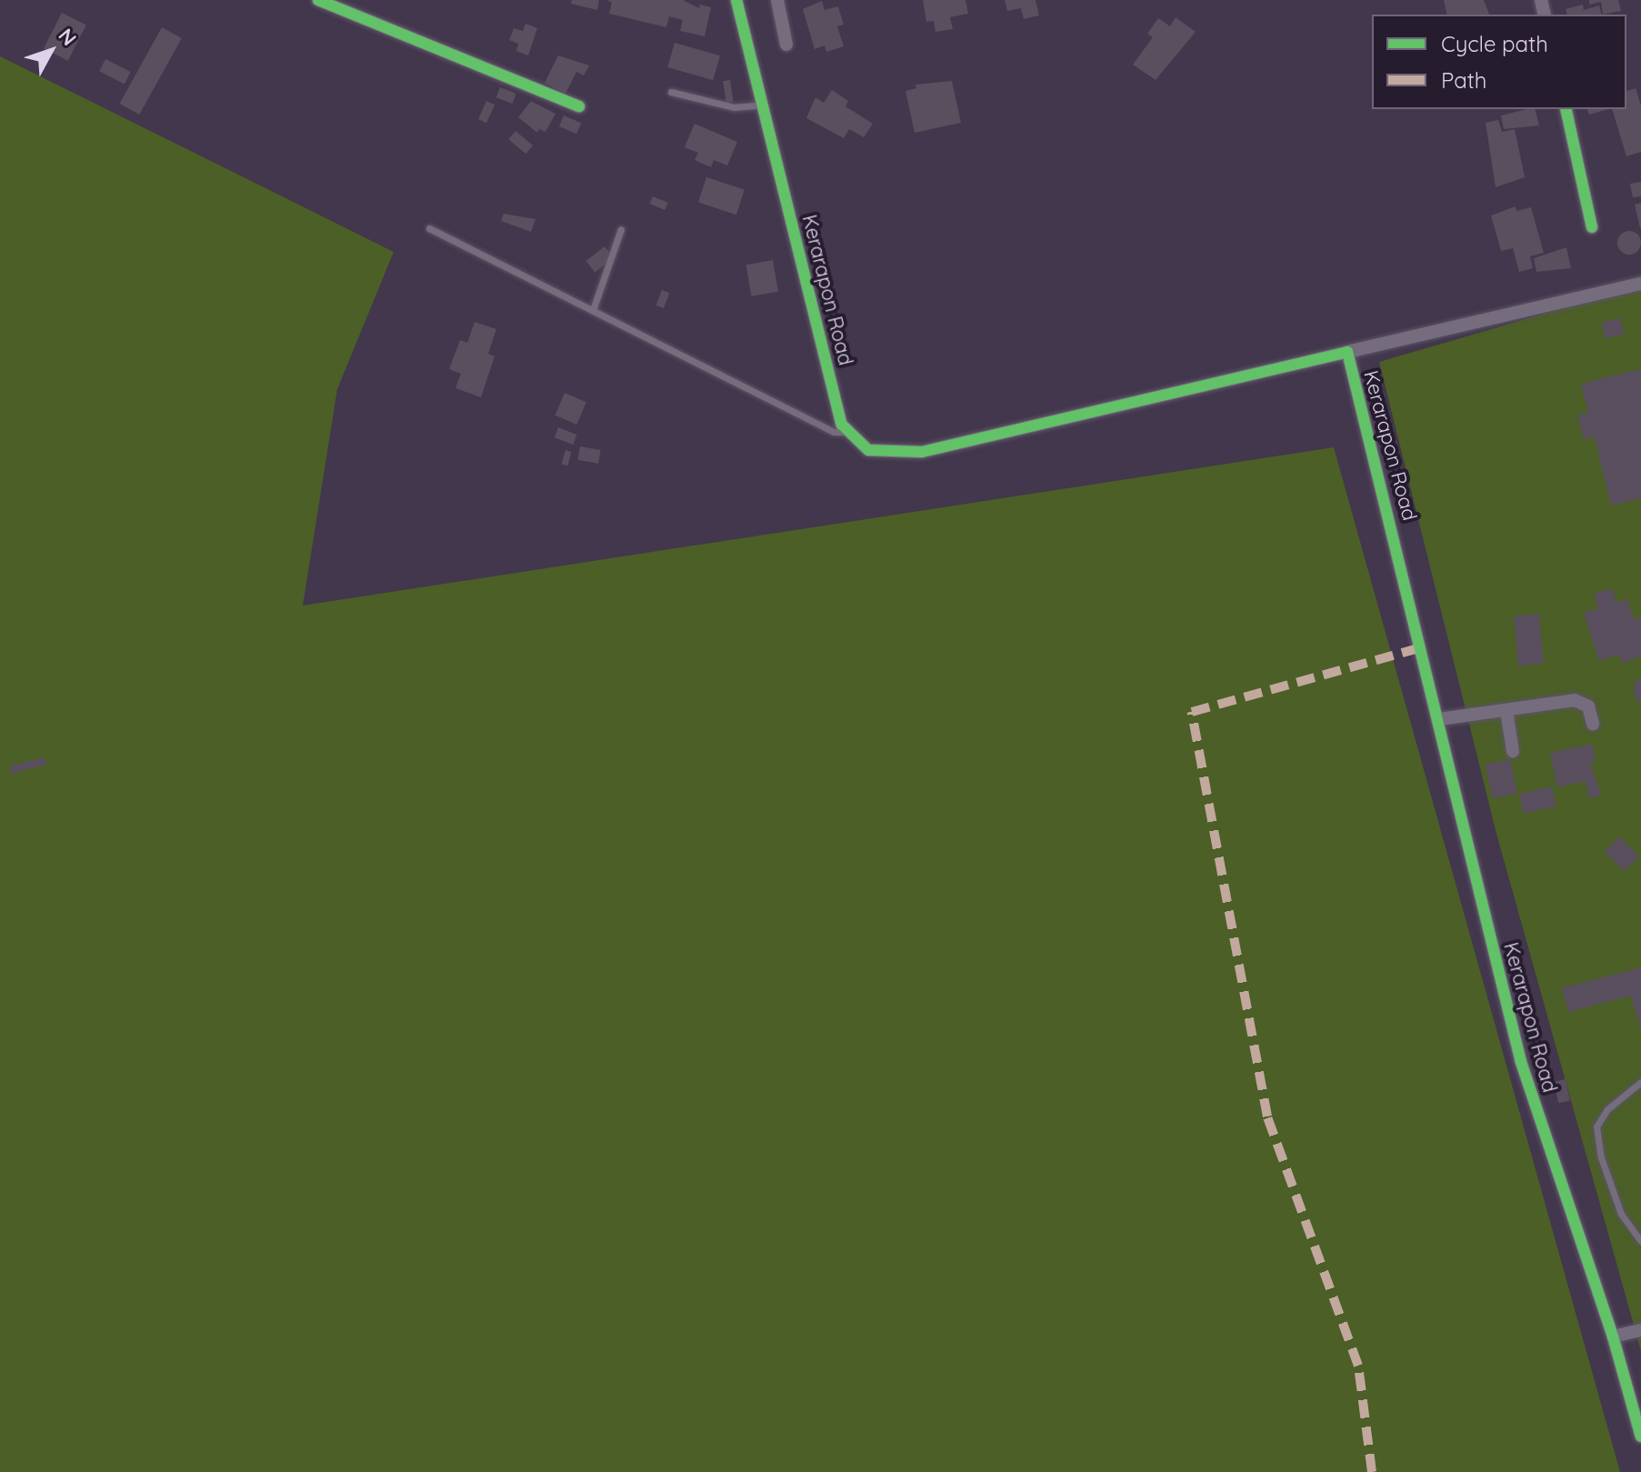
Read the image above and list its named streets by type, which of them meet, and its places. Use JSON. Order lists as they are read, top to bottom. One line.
{"streets":{"street":["Kerarapon Road"]},"legend":["Cycle path","Path"],"north":"top right"}
